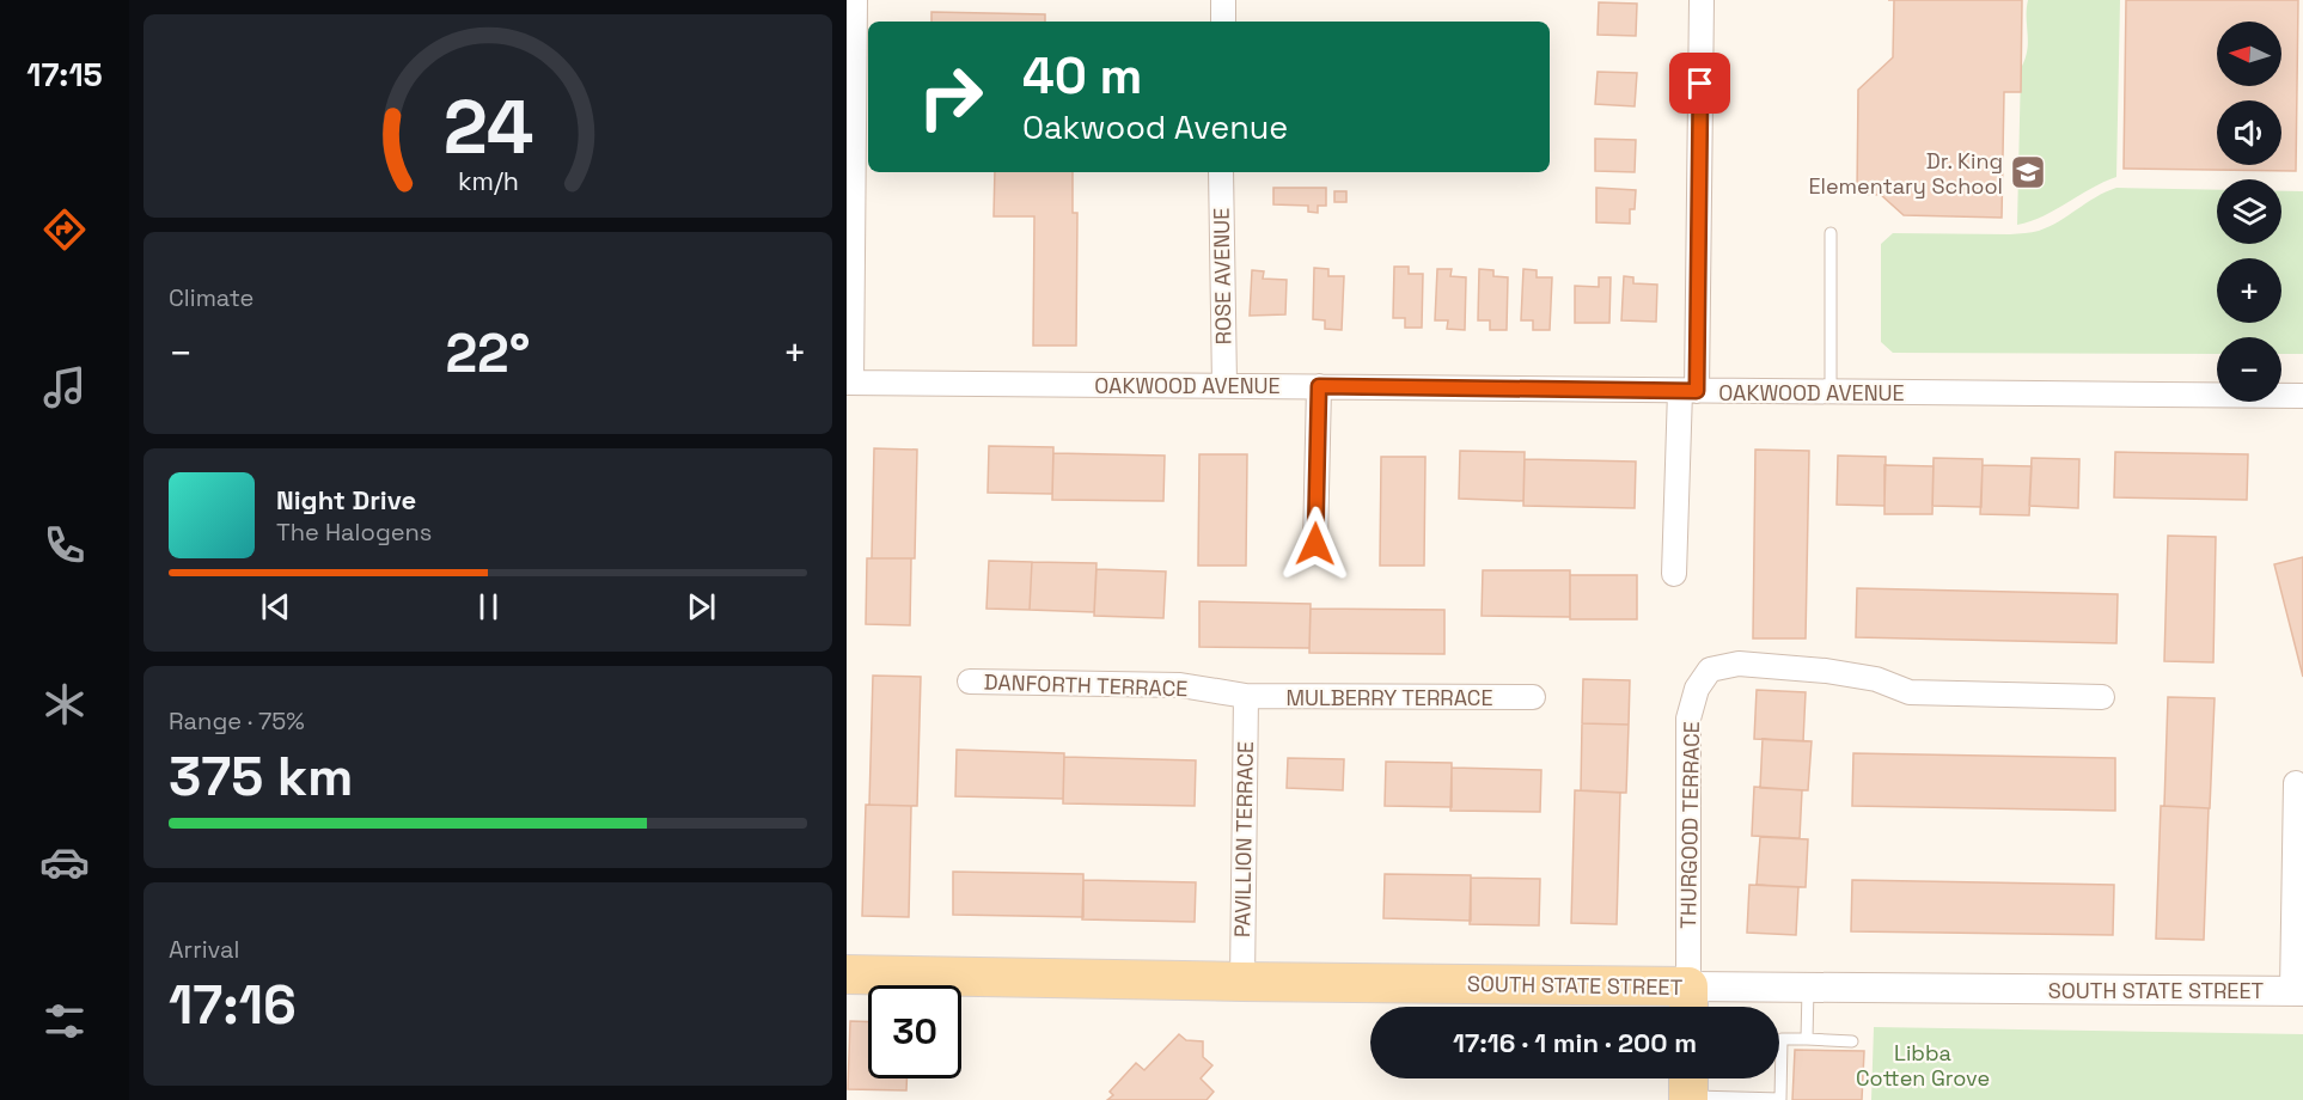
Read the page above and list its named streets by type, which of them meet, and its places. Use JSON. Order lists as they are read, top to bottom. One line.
{"streets":{"main road":["SOUTH STATE STREET"],"street":["ROSE AVENUE","OAKWOOD AVENUE","DANFORTH TERRACE","MULBERRY TERRACE","THURGOOD TERRACE","PAVILLION TERRACE"]},"crossings":[["ROSE AVENUE","OAKWOOD AVENUE"],["DANFORTH TERRACE","MULBERRY TERRACE"],["DANFORTH TERRACE","PAVILLION TERRACE"],["MULBERRY TERRACE","PAVILLION TERRACE"],["THURGOOD TERRACE","SOUTH STATE STREET"],["PAVILLION TERRACE","SOUTH STATE STREET"]],"parks":["Libba Cotten Grove"],"places":{"school or university":["Dr. King Elementary School"]},"north":"left","page":{"tabs":"17:15","map_buttons":["+","−"],"turn":["40 m","Oakwood Avenue"],"tile":["Climate",["Range · 75%","375 km"],["Arrival","17:16"]],"heat":["−","22°","+"],"song":["Night Drive","The Halogens"],"limit":"30","trip":"17:16 · 1 min · 200 m","gauge":["24","km/h"]}}
